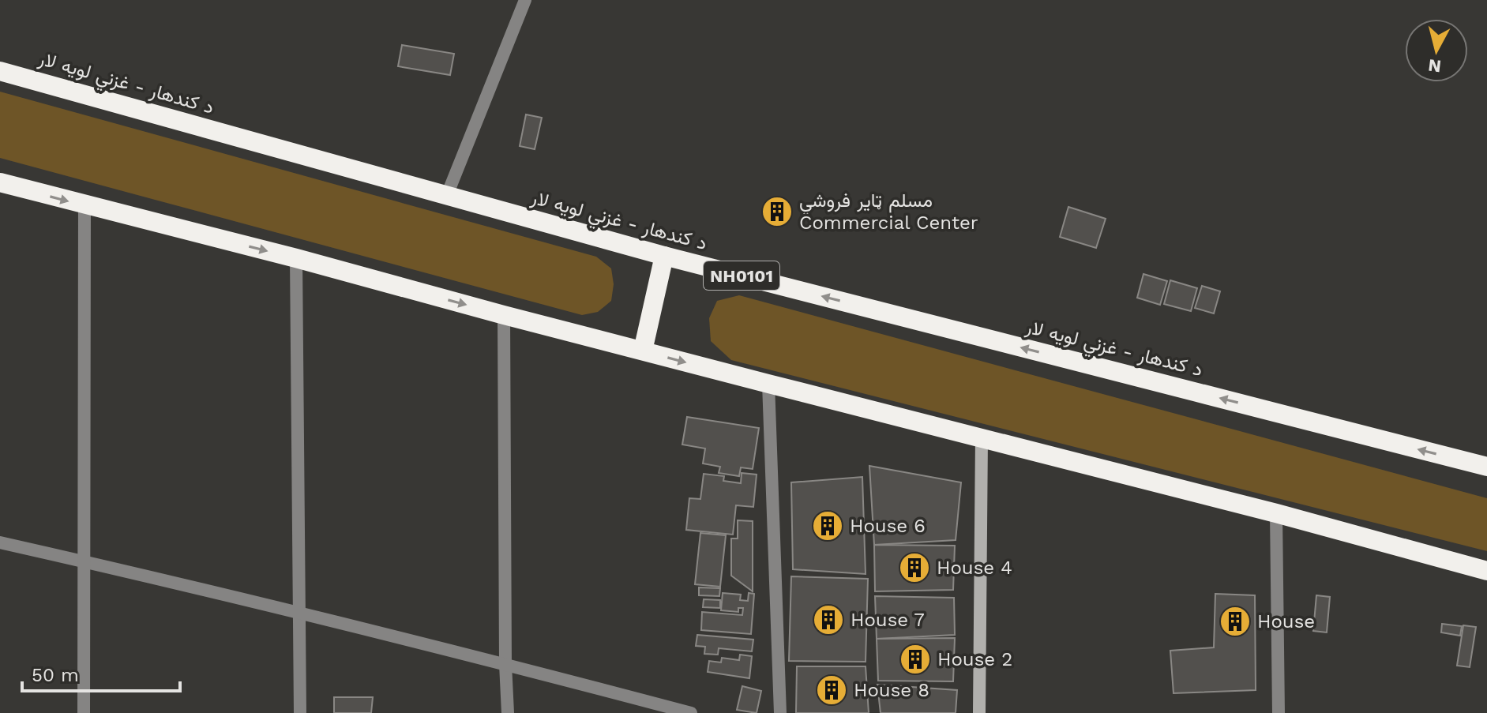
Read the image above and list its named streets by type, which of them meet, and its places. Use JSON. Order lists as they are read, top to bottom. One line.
{"streets":{"highway":["د کندهار - غزني لويه لار","NH0101"]},"places":{"building":["مسلم ټایر فروشي Commercial Center","House 6","House 4","House 7","House","House 2","House 8"]},"scale_bar":"50 m","north":"bottom"}
